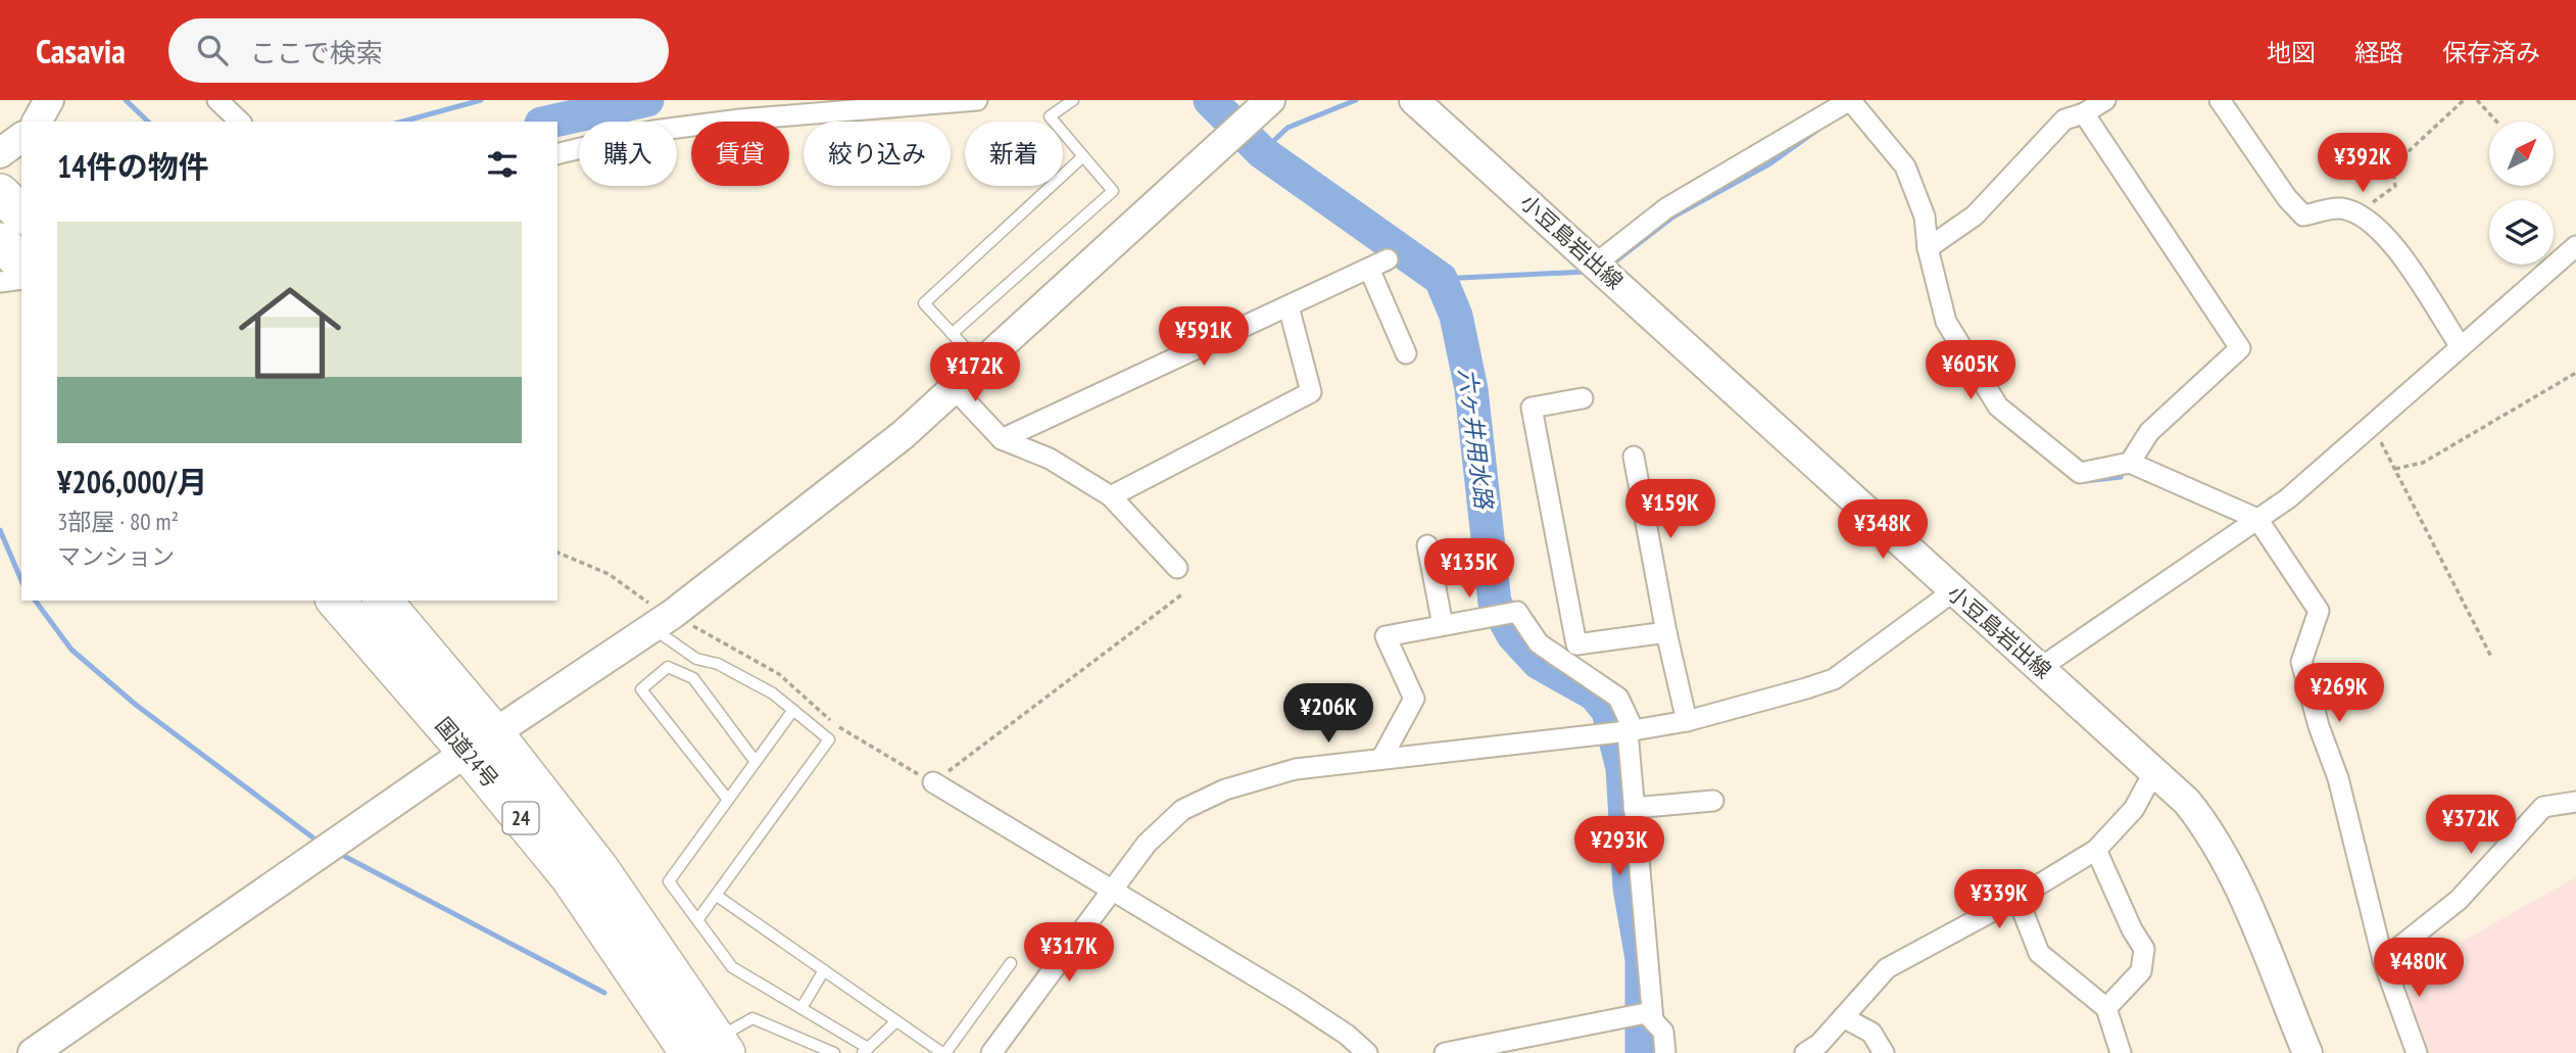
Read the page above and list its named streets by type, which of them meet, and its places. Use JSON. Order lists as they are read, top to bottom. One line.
{"streets":{"highway":["国道24号","24"],"street":["小豆島岩出線"]},"water":["六ヶ井用水路"],"north":"top right","page":{"header":"Casavia","search":"ここで検索","nav":["地図","経路","保存済み"],"chip":["購入","賃貸","絞り込み","新着"],"heading":"14件の物件","price":["¥392K","¥591K","¥605K","¥172K","¥159K","¥348K","¥135K","¥269K","¥206K","¥372K","¥293K","¥339K","¥317K","¥480K"],"list":[{"name":"¥206,000/月","note":"3部屋 · 80 m² · マンション"}]}}
